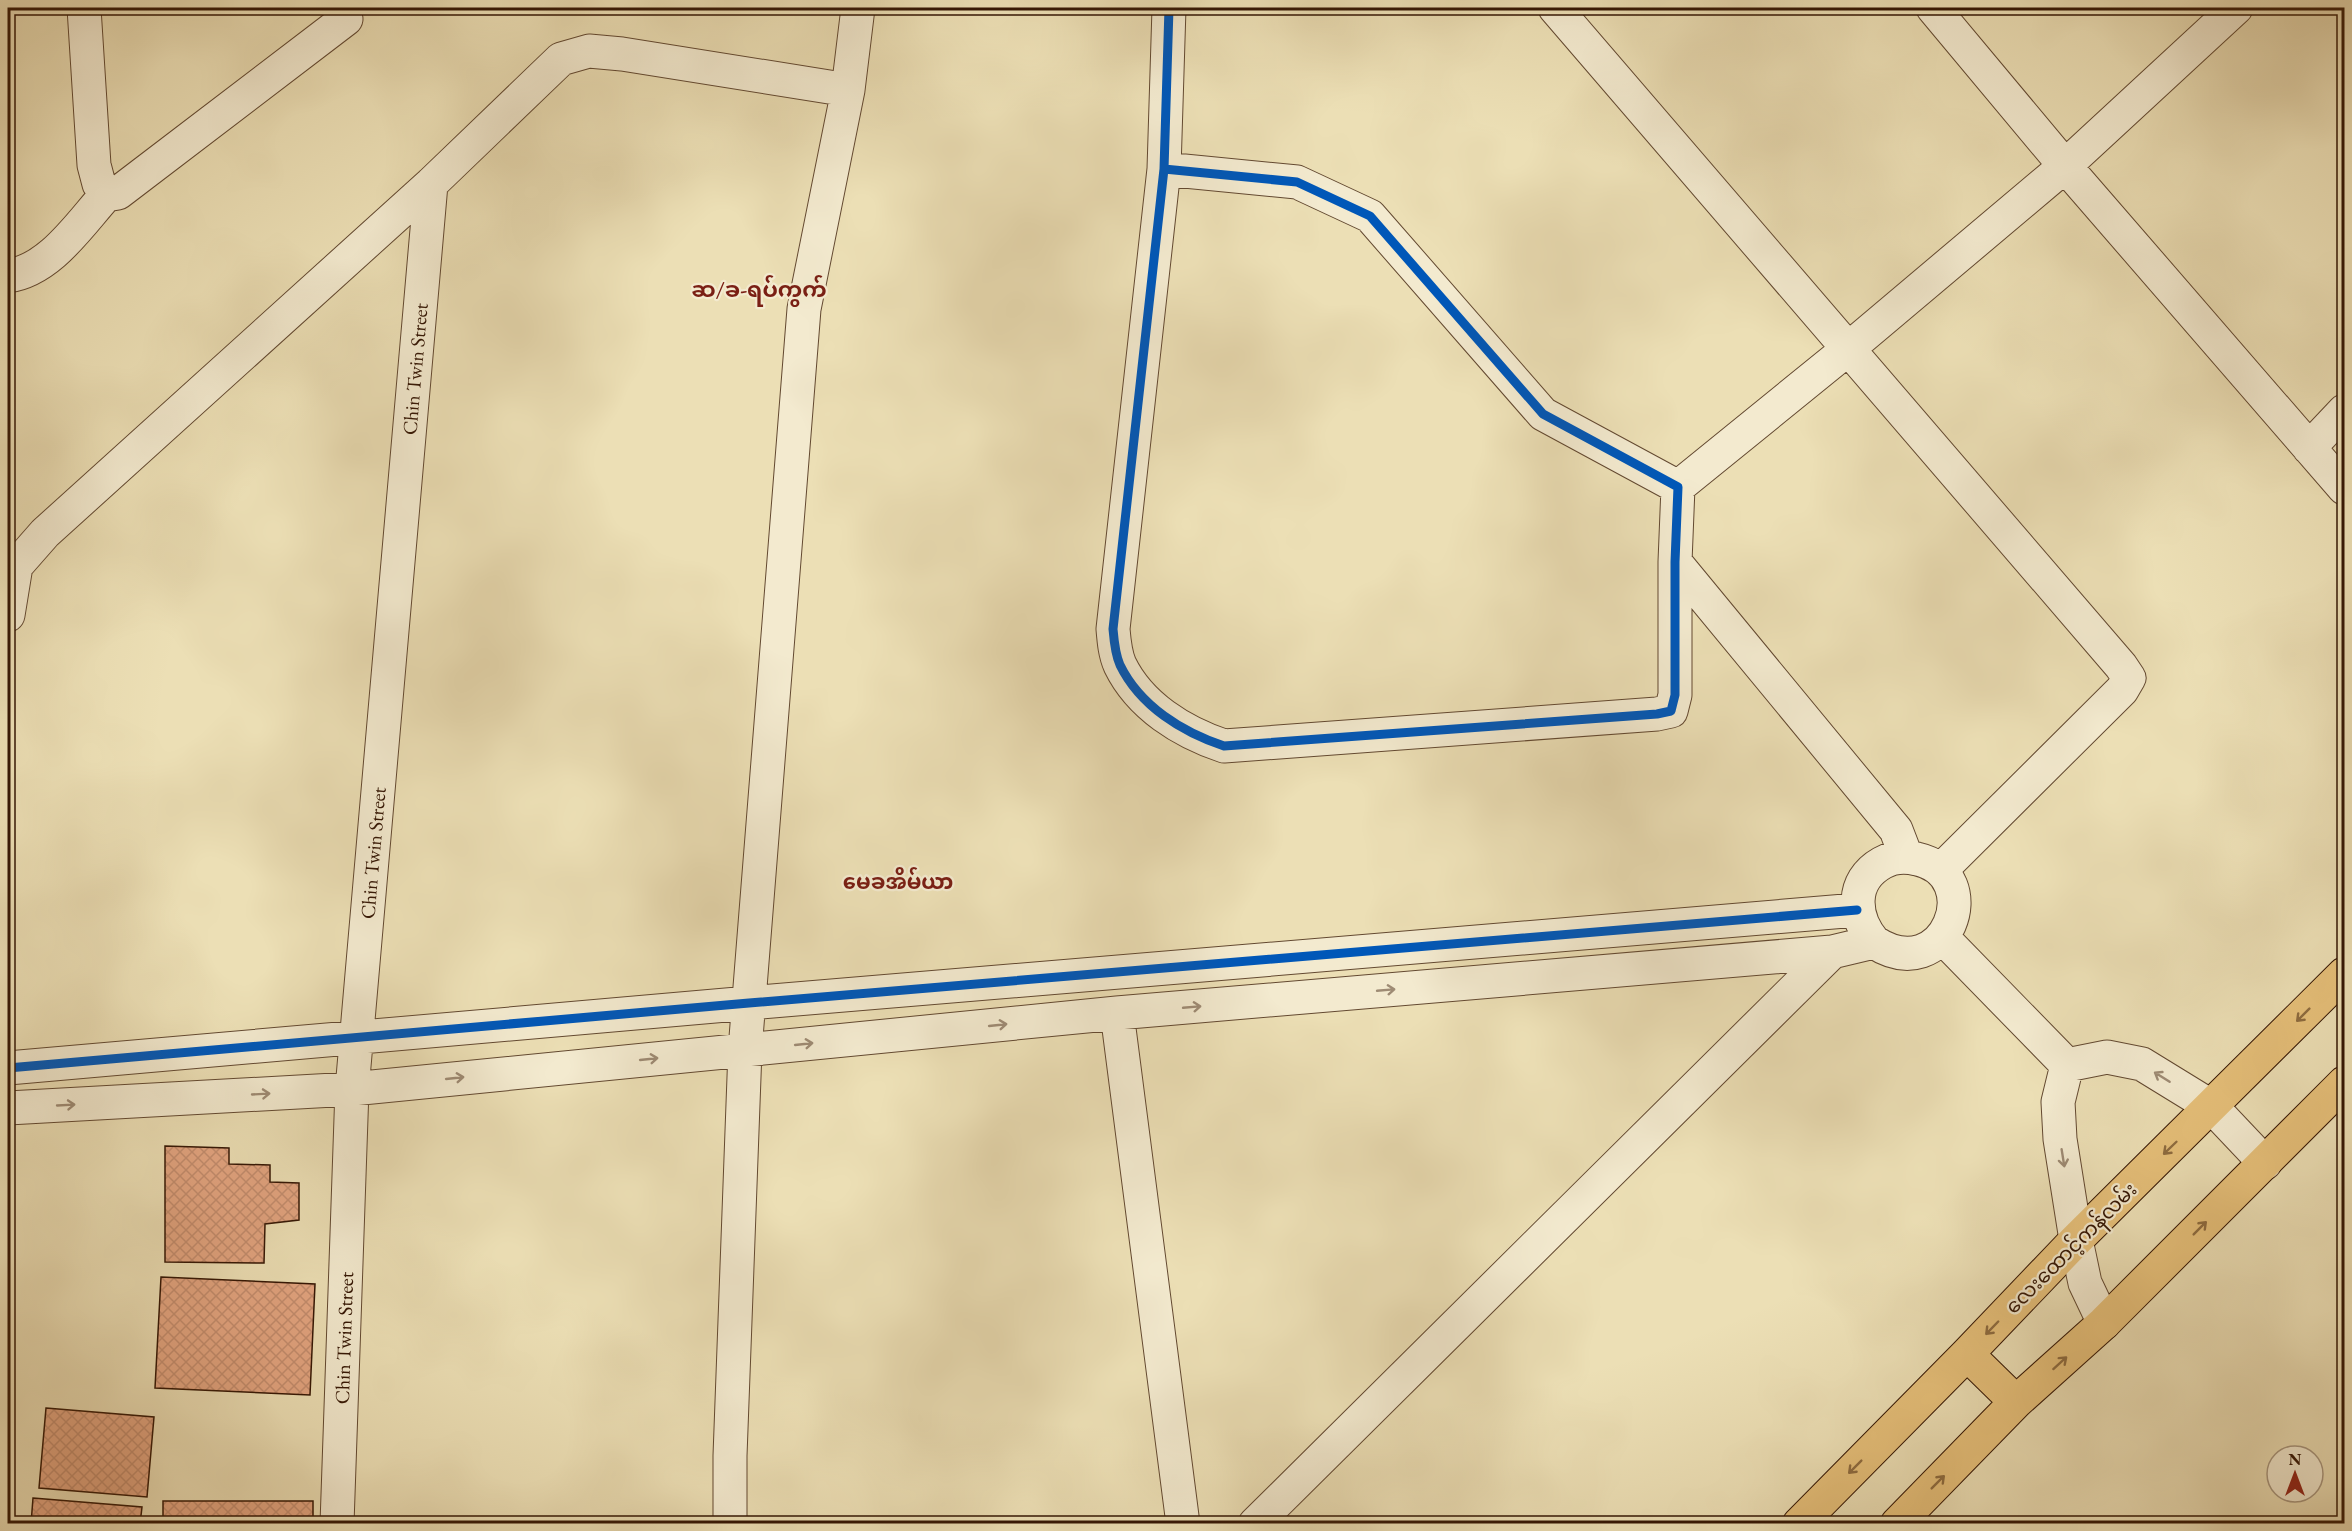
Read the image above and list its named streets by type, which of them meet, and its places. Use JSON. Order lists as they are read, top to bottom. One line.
{"streets":{"main road":["လေးထောင့်ကန်လမ်း"],"street":["Chin Twin Street"]},"districts":["ဆ/ခ-ရပ်ကွက်","မေခအိမ်ယာ"],"north":"top"}
